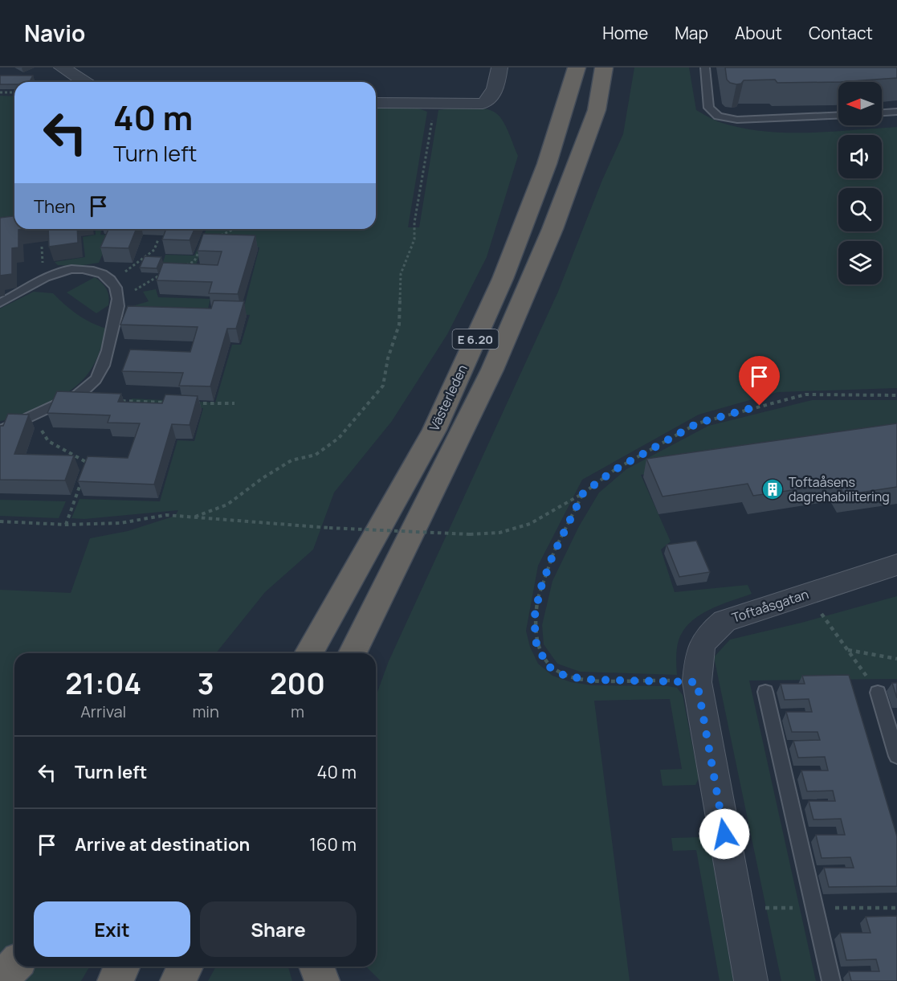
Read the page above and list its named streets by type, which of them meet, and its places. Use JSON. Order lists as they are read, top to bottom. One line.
{"streets":{"highway":["E 6.20","Västerleden"],"street":["Toftaåsgatan"]},"places":{"building":["Toftaåsens dagrehabilitering"]},"north":"left","page":{"header":"Navio","nav":["Home","Map","About","Contact"],"turn":["40 m","Turn left"],"then":"Then","eta":["21:04","Arrival","3","min","200","m"],"list":[{"name":"Turn left","value":"40 m"},{"name":"Arrive at destination","value":"160 m"}],"buttons":["Exit","Share"]}}
